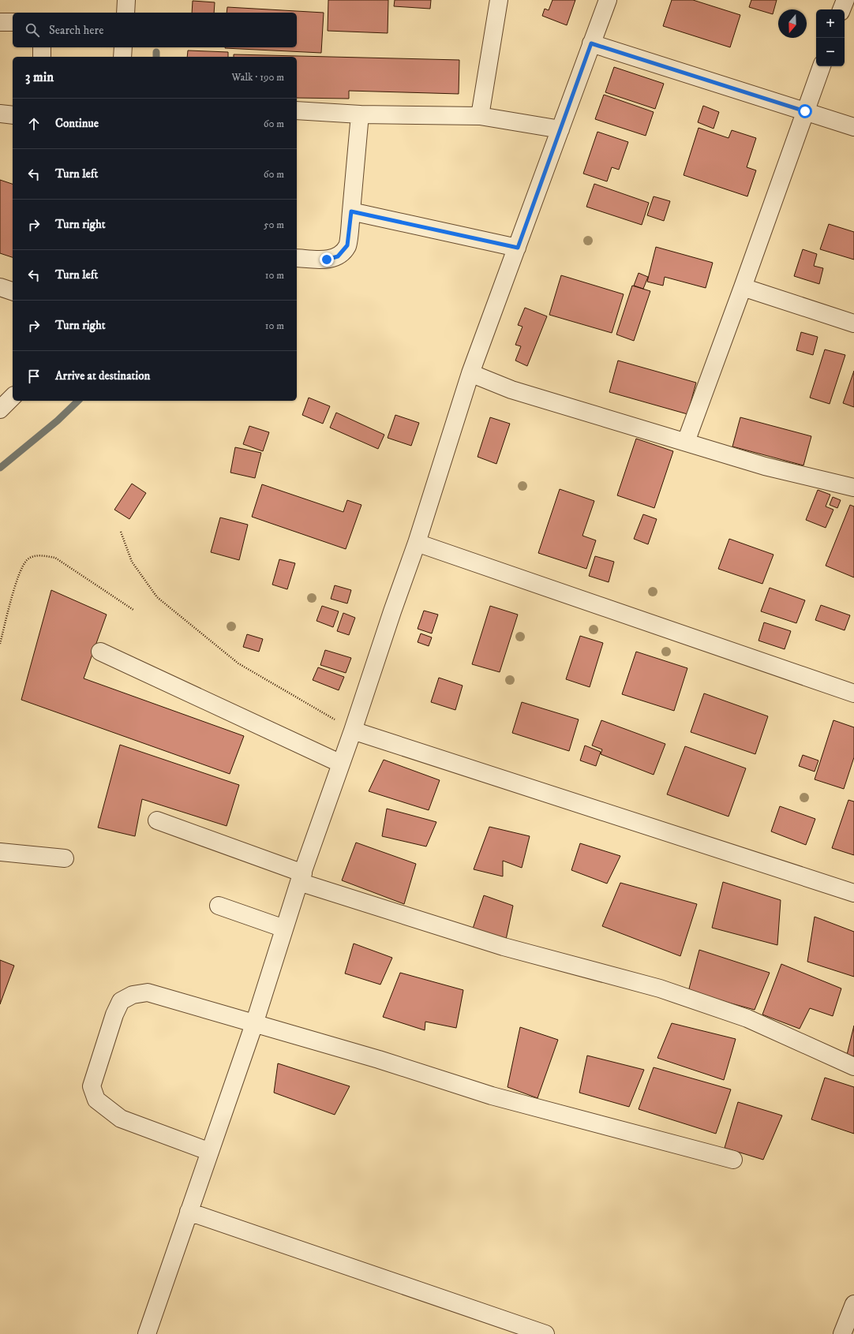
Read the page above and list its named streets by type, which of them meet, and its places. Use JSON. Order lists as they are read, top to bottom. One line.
{"north":"bottom","page":{"map_buttons":["+","−"],"search":"Search here","heading":["3 min","Walk · 190 m"],"list":[["Continue","60 m"],["Turn left","60 m"],["Turn right","50 m"],["Turn left","10 m"],["Turn right","10 m"],"Arrive at destination"]}}
